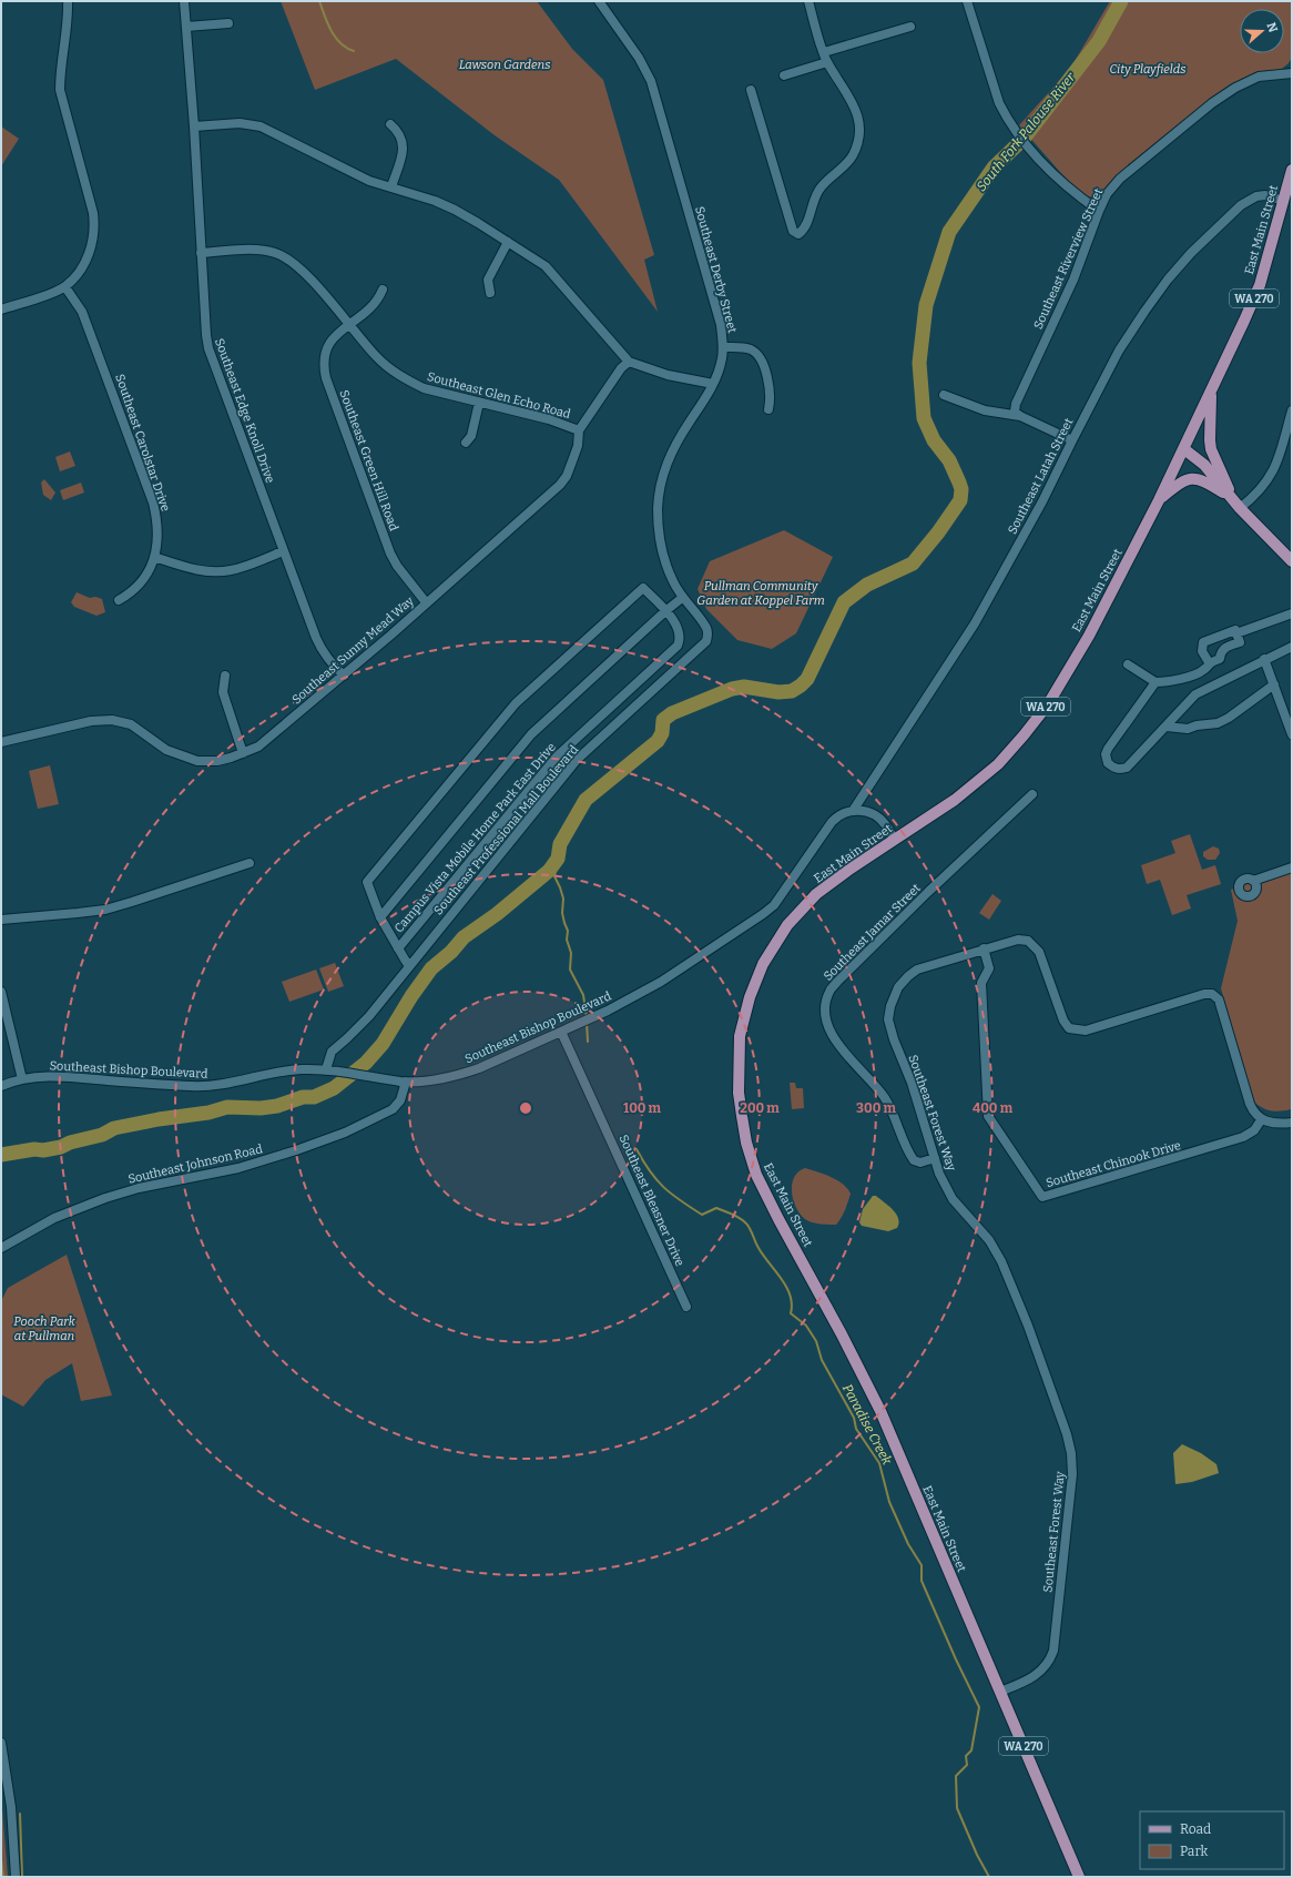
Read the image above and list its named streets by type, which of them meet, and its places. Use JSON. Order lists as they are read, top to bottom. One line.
{"streets":{"main road":["East Main Street","WA 270"],"street":["Southeast Riverview Street","Southeast Derby Street","Southeast Glen Echo Road","Southeast Edge Knoll Drive","Southeast Carolstar Drive","Southeast Green Hill Road","Southeast Latah Street","Southeast Sunny Mead Way","Southeast Professional Mall Boulevard","Campus Vista Mobile Home Park East Drive","Southeast Jamar Street","Southeast Bishop Boulevard","Southeast Forest Way","Southeast Johnson Road","Southeast Chinook Drive","Southeast Bleasner Drive"]},"crossings":[["East Main Street","Southeast Latah Street"],["East Main Street","Southeast Forest Way"],["Southeast Derby Street","Southeast Professional Mall Boulevard"],["Southeast Glen Echo Road","Southeast Edge Knoll Drive"],["Southeast Glen Echo Road","Southeast Green Hill Road"],["Southeast Glen Echo Road","Southeast Sunny Mead Way"],["Southeast Edge Knoll Drive","Southeast Sunny Mead Way"],["Southeast Green Hill Road","Southeast Sunny Mead Way"],["Southeast Latah Street","Southeast Bishop Boulevard"],["Southeast Professional Mall Boulevard","Southeast Bishop Boulevard"],["Southeast Jamar Street","Southeast Forest Way"],["Southeast Bishop Boulevard","Southeast Johnson Road"],["Southeast Bishop Boulevard","Southeast Bleasner Drive"],["Southeast Forest Way","Southeast Chinook Drive"]],"water":["South Fork Palouse River","Paradise Creek"],"parks":["Lawson Gardens","City Playfields","Pullman Community Garden at Koppel Farm","Pooch Park at Pullman"],"legend":["Road","Park"],"north":"right","rings":["100 m","200 m","300 m","400 m"]}
